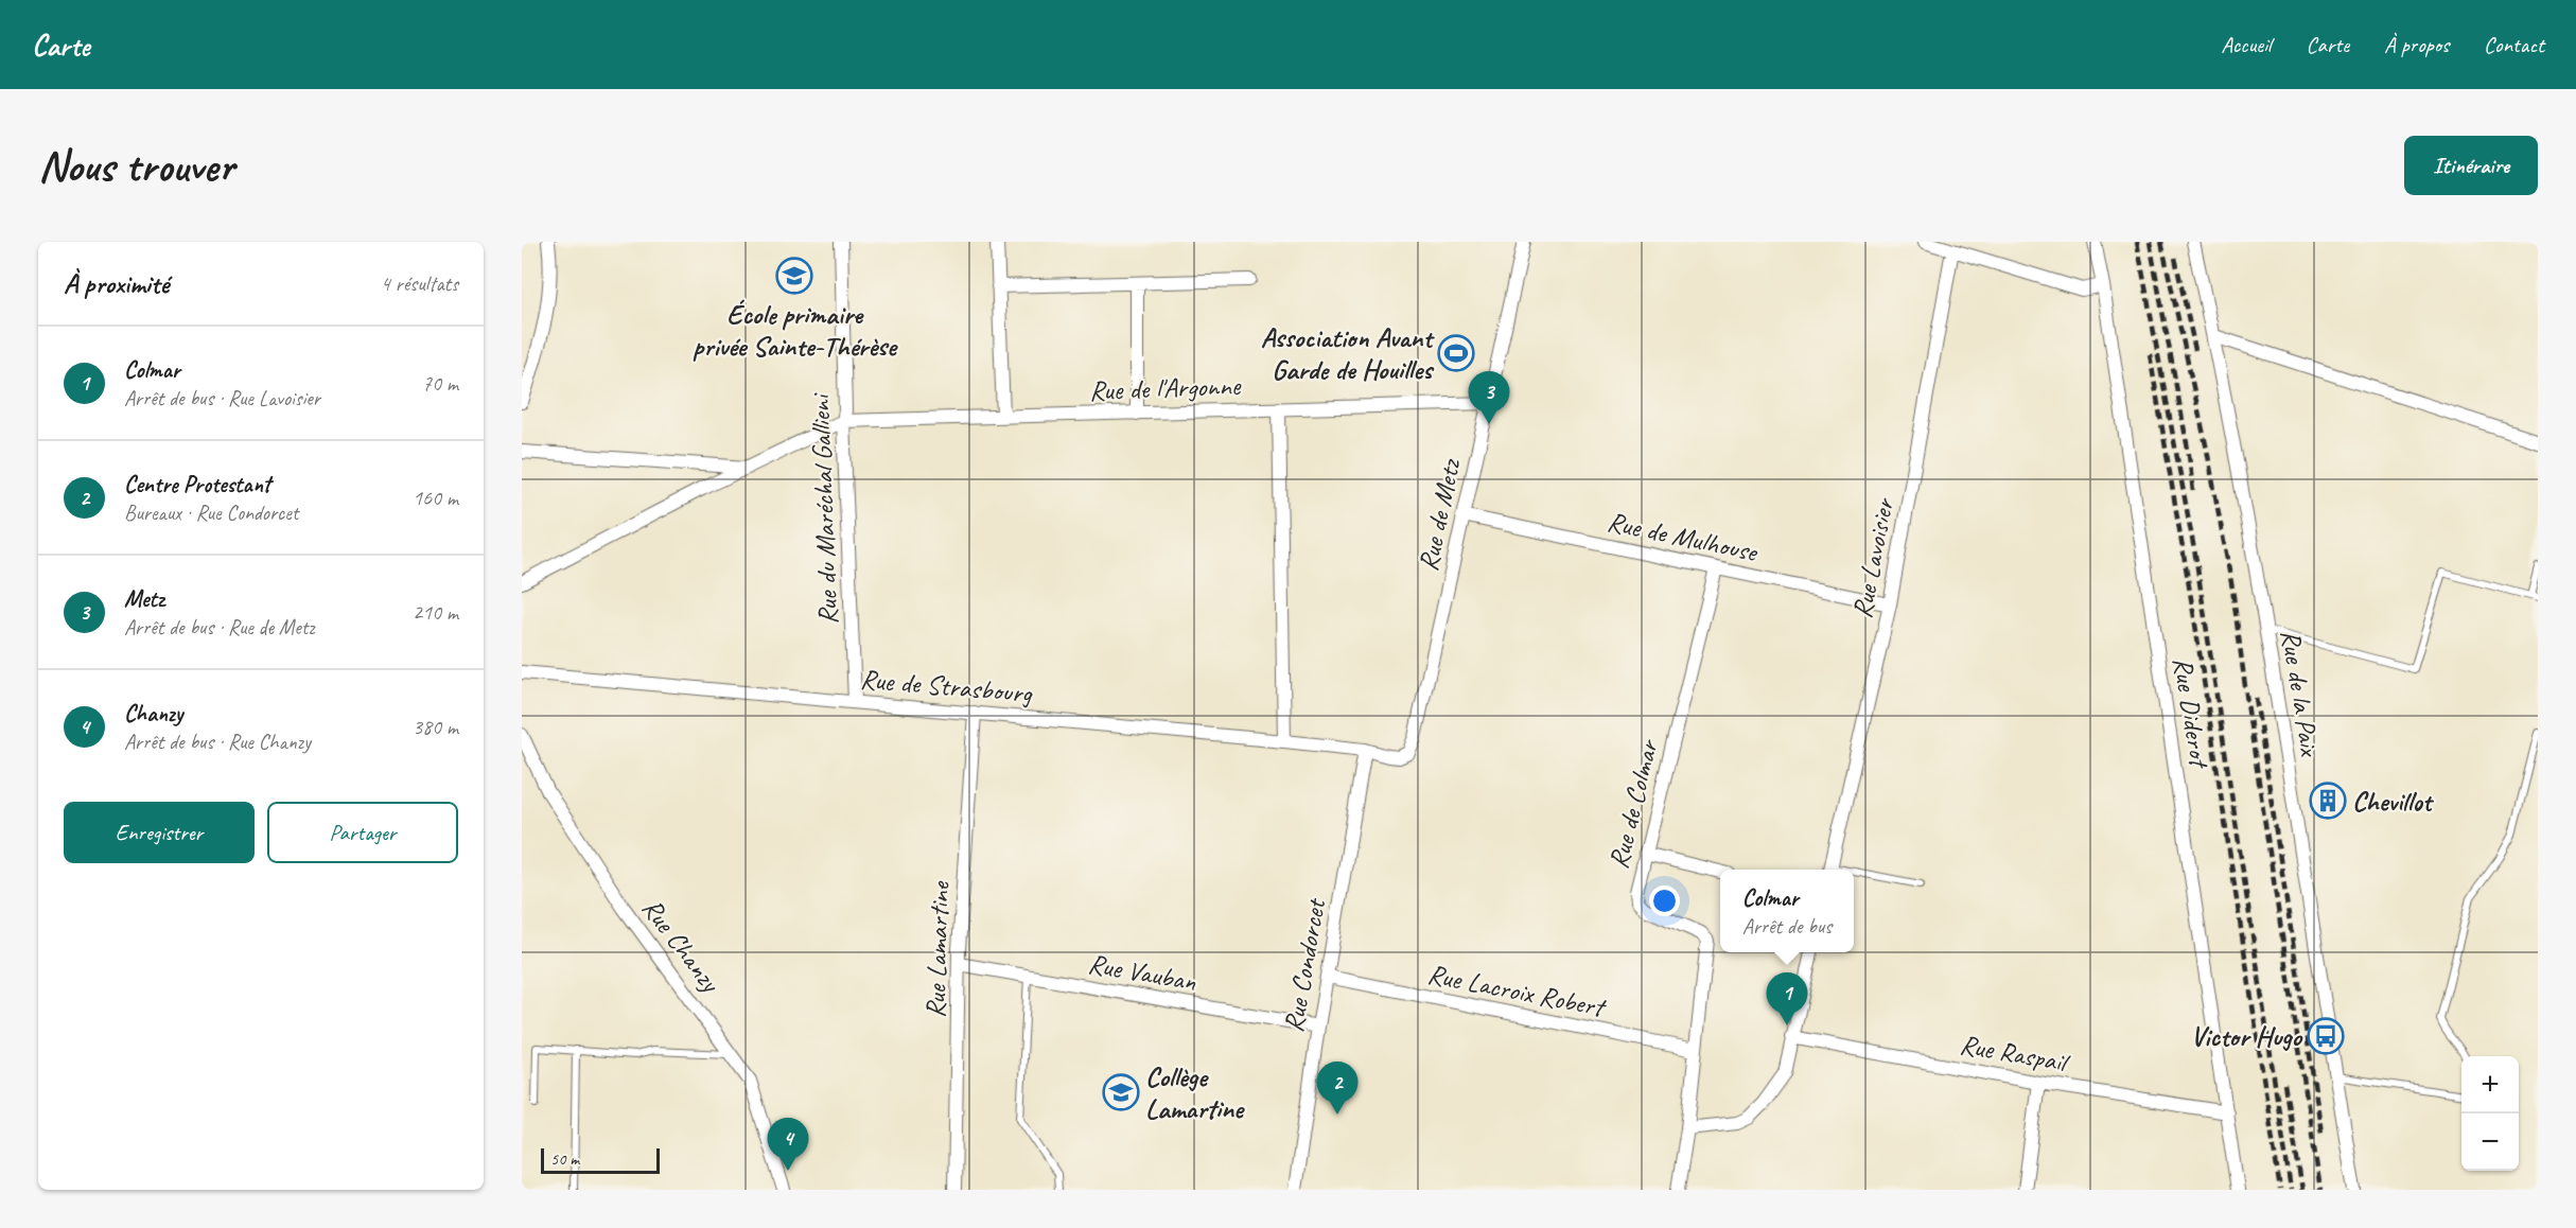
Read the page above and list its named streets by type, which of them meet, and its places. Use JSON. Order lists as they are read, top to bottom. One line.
{"streets":{"street":["Rue de l'Argonne","Rue du Maréchal Gallieni","Rue de Metz","Rue de Mulhouse","Rue Lavoisier","Rue de Strasbourg","Rue de la Paix","Rue Diderot","Rue de Colmar","Rue Chanzy","Rue Lamartine","Rue Condorcet","Rue Vauban","Rue Lacroix Robert","Rue Raspail"]},"crossings":[["Rue de l'Argonne","Rue du Maréchal Gallieni"],["Rue de l'Argonne","Rue de Metz"],["Rue du Maréchal Gallieni","Rue de Strasbourg"],["Rue de Metz","Rue de Mulhouse"],["Rue de Metz","Rue de Strasbourg"],["Rue de Metz","Rue Condorcet"],["Rue de Mulhouse","Rue Lavoisier"],["Rue de Mulhouse","Rue de Colmar"],["Rue de Strasbourg","Rue Lamartine"],["Rue de Strasbourg","Rue Condorcet"],["Rue Diderot","Rue Raspail"],["Rue de Colmar","Rue Lacroix Robert"],["Rue Lamartine","Rue Vauban"],["Rue Condorcet","Rue Vauban"],["Rue Condorcet","Rue Lacroix Robert"]],"places":{"school or university":["École primaire privée Sainte-Thérèse","Collège Lamartine"],"sports":["Association Avant Garde de Houilles"],"building":["Chevillot"],"bus stop":["Victor Hugo"]},"scale_bar":"50 m","page":{"header":"Carte","nav":["Accueil","Carte","À propos","Contact"],"buttons":["Itinéraire",["Enregistrer","Partager"]],"title":"Nous trouver","heading":["À proximité","4 résultats"],"list":[{"mark":"1","name":"Colmar","note":"Arrêt de bus · Rue Lavoisier","value":"70 m"},{"mark":"2","name":"Centre Protestant","note":"Bureaux · Rue Condorcet","value":"160 m"},{"mark":"3","name":"Metz","note":"Arrêt de bus · Rue de Metz","value":"210 m"},{"mark":"4","name":"Chanzy","note":"Arrêt de bus · Rue Chanzy","value":"380 m"}],"pins":["3","1","2","4"],"popup":["Colmar","Arrêt de bus"],"map_buttons":["+","−"],"scale":"50 m"}}
